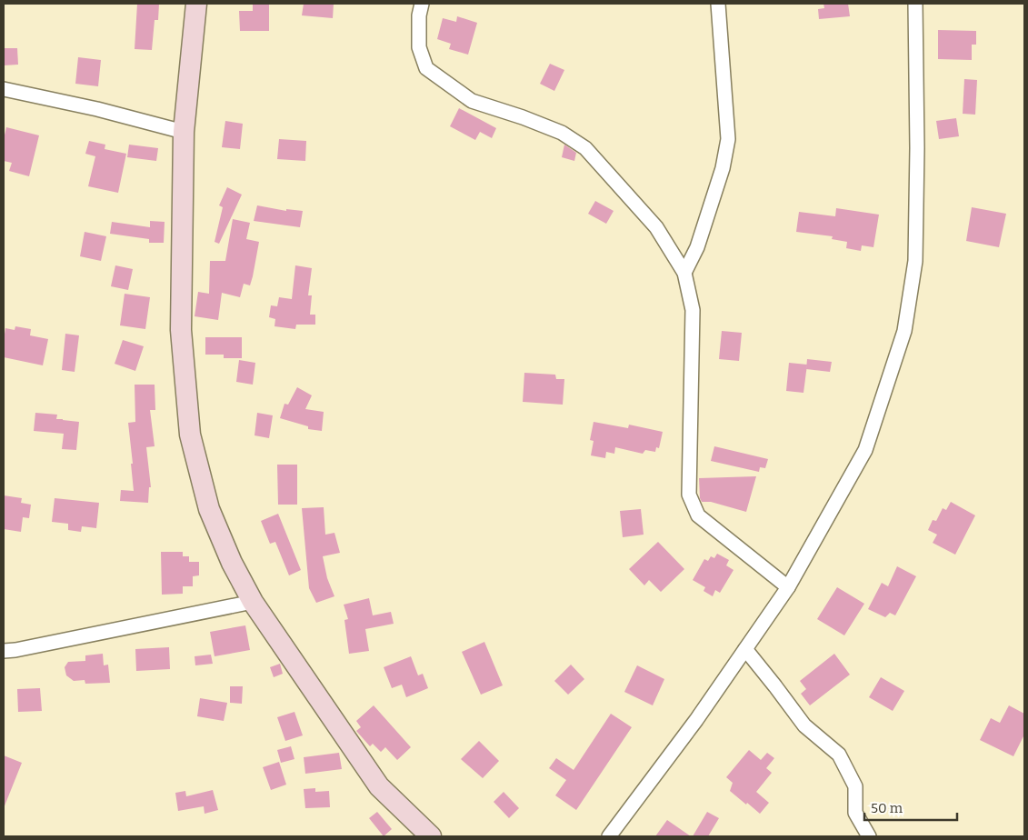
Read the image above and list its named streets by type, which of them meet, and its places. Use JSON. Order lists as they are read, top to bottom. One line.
{"scale_bar":"50 m"}
